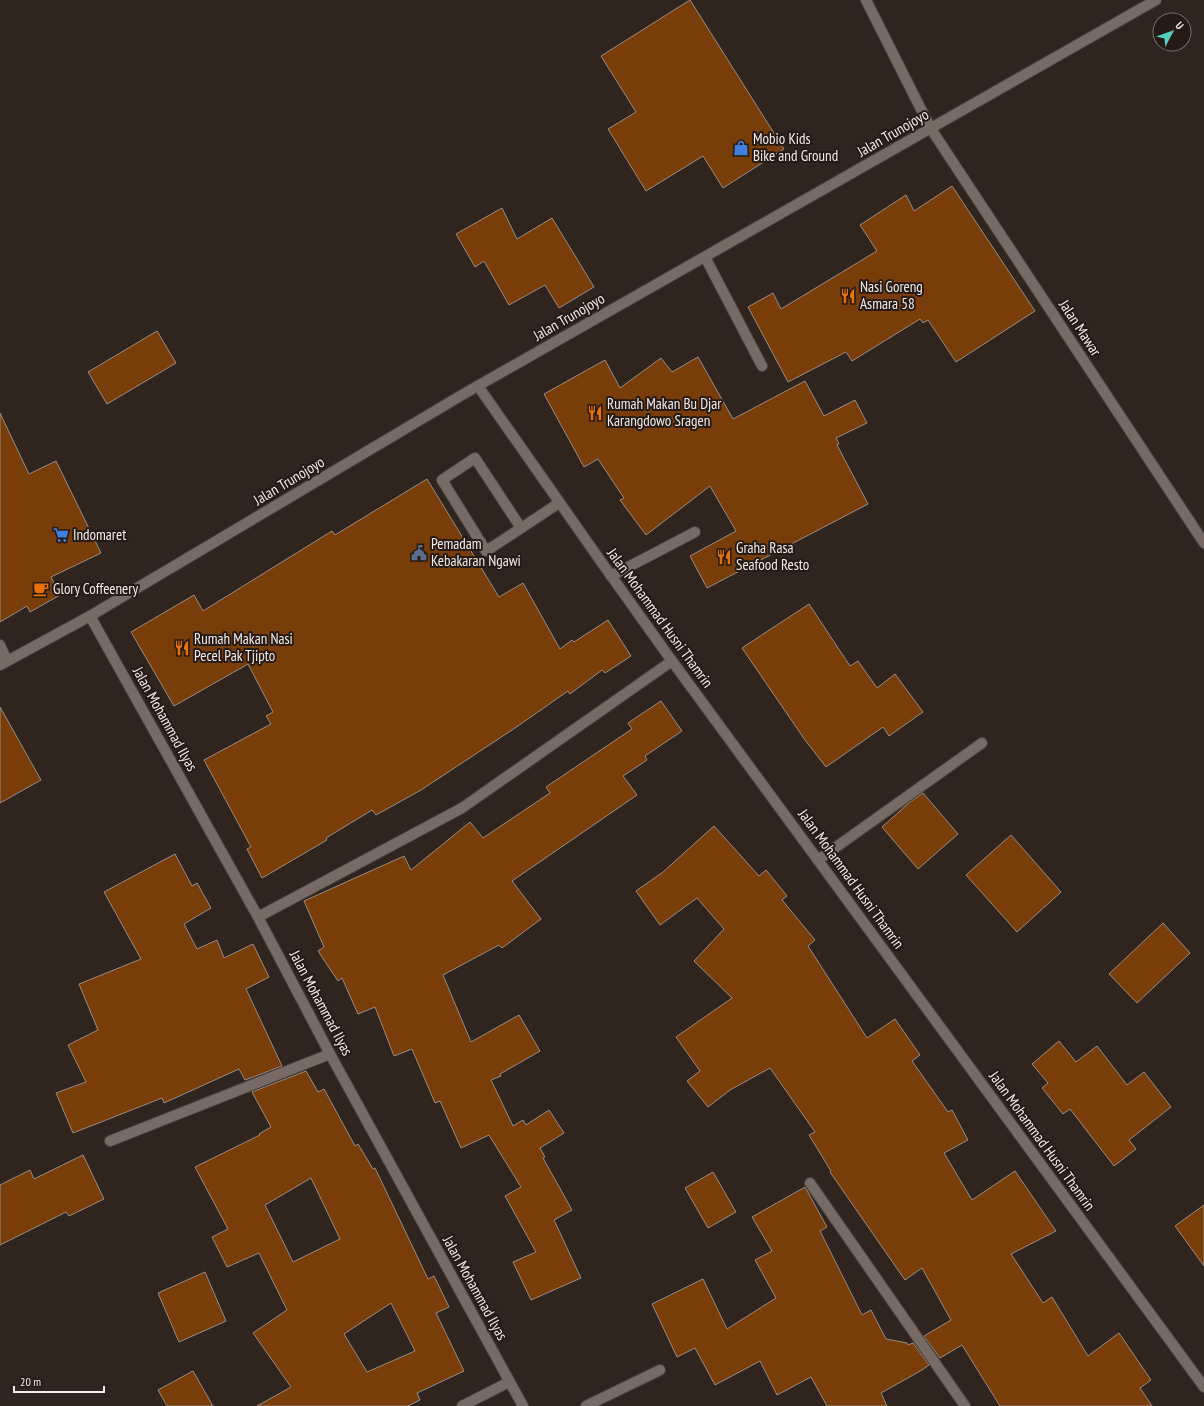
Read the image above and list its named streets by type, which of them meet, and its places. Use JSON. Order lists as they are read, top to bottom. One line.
{"streets":{"street":["Jalan Trunojoyo","Jalan Mawar","Jalan Mohammad Husni Thamrin","Jalan Mohammad Ilyas"]},"crossings":[["Jalan Trunojoyo","Jalan Mawar"],["Jalan Trunojoyo","Jalan Mohammad Husni Thamrin"],["Jalan Trunojoyo","Jalan Mohammad Ilyas"]],"places":{"shop":["Mobio Kids Bike and Ground"],"restaurant":["Nasi Goreng Asmara 58","Rumah Makan Bu Djar Karangdowo Sragen","Graha Rasa Seafood Resto","Rumah Makan Nasi Pecel Pak Tjipto"],"supermarket":["Indomaret"],"public building":["Pemadam Kebakaran Ngawi"],"cafe":["Glory Coffeenery"]},"scale_bar":"20 m","north":"top right"}
